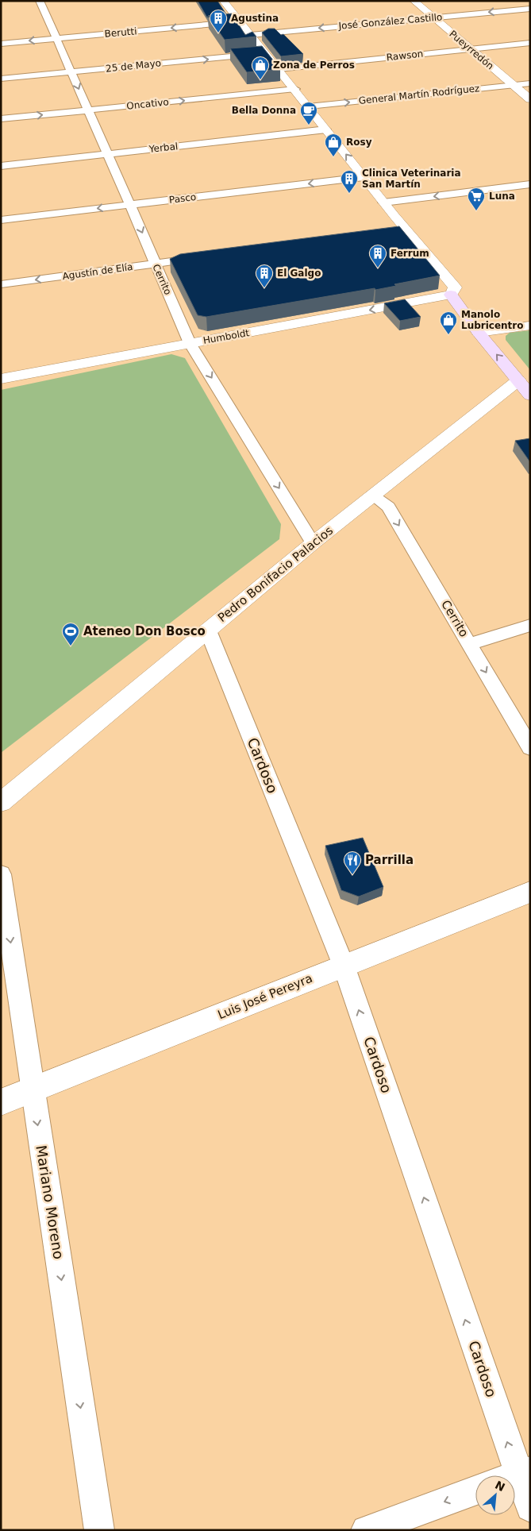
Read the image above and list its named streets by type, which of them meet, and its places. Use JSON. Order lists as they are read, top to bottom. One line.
{"streets":{"street":["José González Castillo","Berutti","Pueyrredón","Rawson","25 de Mayo","General Martín Rodríguez","Oncativo","Yerbal","Pasco","Agustín de Elía","Cerrito","Humboldt","Pedro Bonifacio Palacios","Cardoso","Luis José Pereyra","Mariano Moreno"]},"crossings":[["José González Castillo","Pueyrredón"],["Berutti","Cerrito"],["Pueyrredón","Rawson"],["Pueyrredón","General Martín Rodríguez"],["25 de Mayo","Cerrito"],["Oncativo","Cerrito"],["Yerbal","Cerrito"],["Pasco","Cerrito"],["Agustín de Elía","Cerrito"],["Cerrito","Humboldt"],["Cerrito","Pedro Bonifacio Palacios"],["Pedro Bonifacio Palacios","Cardoso"],["Cardoso","Luis José Pereyra"],["Luis José Pereyra","Mariano Moreno"]],"one_way":["José González Castillo","Berutti","25 de Mayo","Oncativo","Pasco","Agustín de Elía","Cerrito","Humboldt","Cardoso","Mariano Moreno"],"places":{"building":["Agustina","Clinica Veterinaria San Martín","Ferrum","El Galgo"],"shop":["Zona de Perros","Rosy","Manolo Lubricentro"],"cafe":["Bella Donna"],"supermarket":["Luna"],"sports":["Ateneo Don Bosco"],"restaurant":["Parrilla"]},"north":"top right"}
